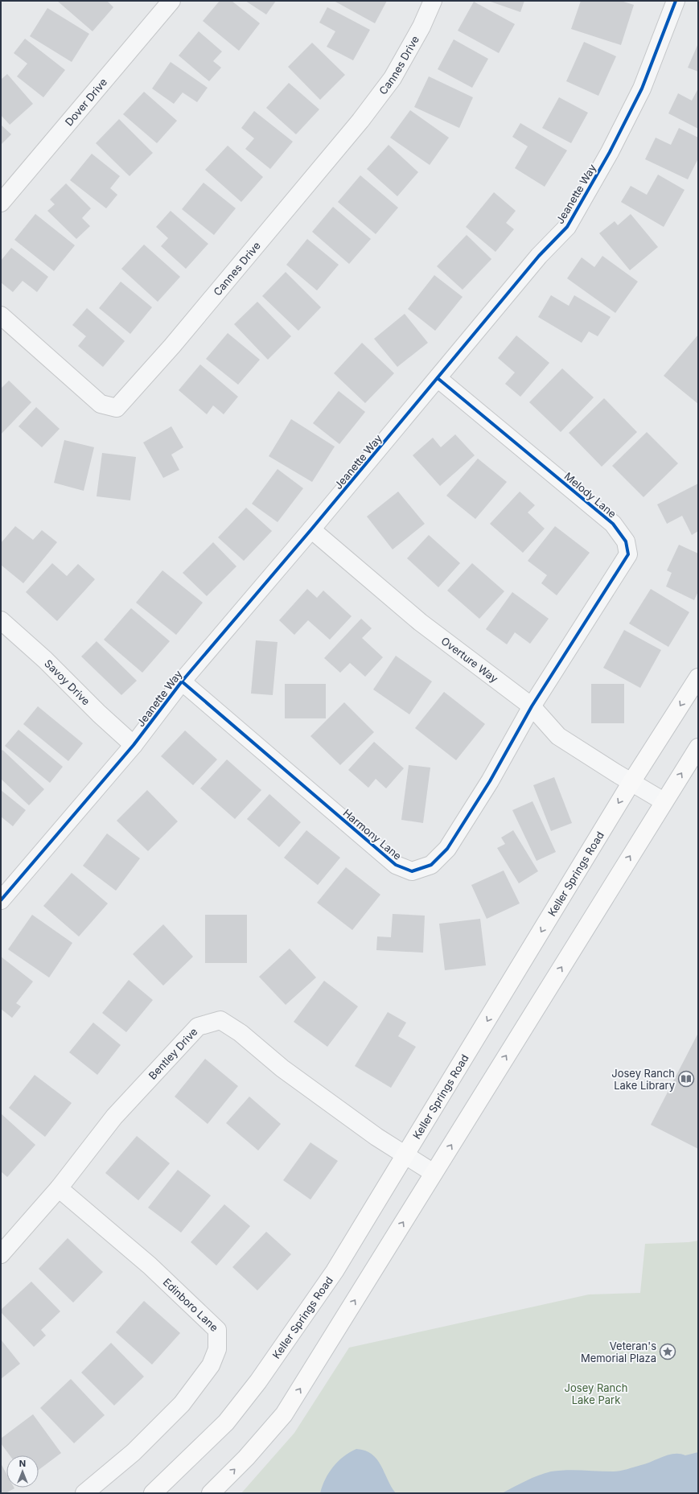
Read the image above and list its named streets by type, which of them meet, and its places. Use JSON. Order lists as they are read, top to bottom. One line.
{"streets":{"main road":["Keller Springs Road"],"street":["Cannes Drive","Dover Drive","Jeanette Way","Melody Lane","Overture Way","Savoy Drive","Harmony Lane","Bentley Drive","Edinboro Lane"]},"crossings":[["Jeanette Way","Melody Lane"],["Jeanette Way","Overture Way"],["Jeanette Way","Savoy Drive"],["Jeanette Way","Harmony Lane"],["Melody Lane","Overture Way"],["Melody Lane","Harmony Lane"],["Overture Way","Harmony Lane"],["Overture Way","Keller Springs Road"],["Keller Springs Road","Bentley Drive"],["Bentley Drive","Edinboro Lane"]],"parks":["Josey Ranch Lake Park"],"places":{"library":["Josey Ranch Lake Library"],"place":["Veteran's Memorial Plaza"]},"north":"top"}
